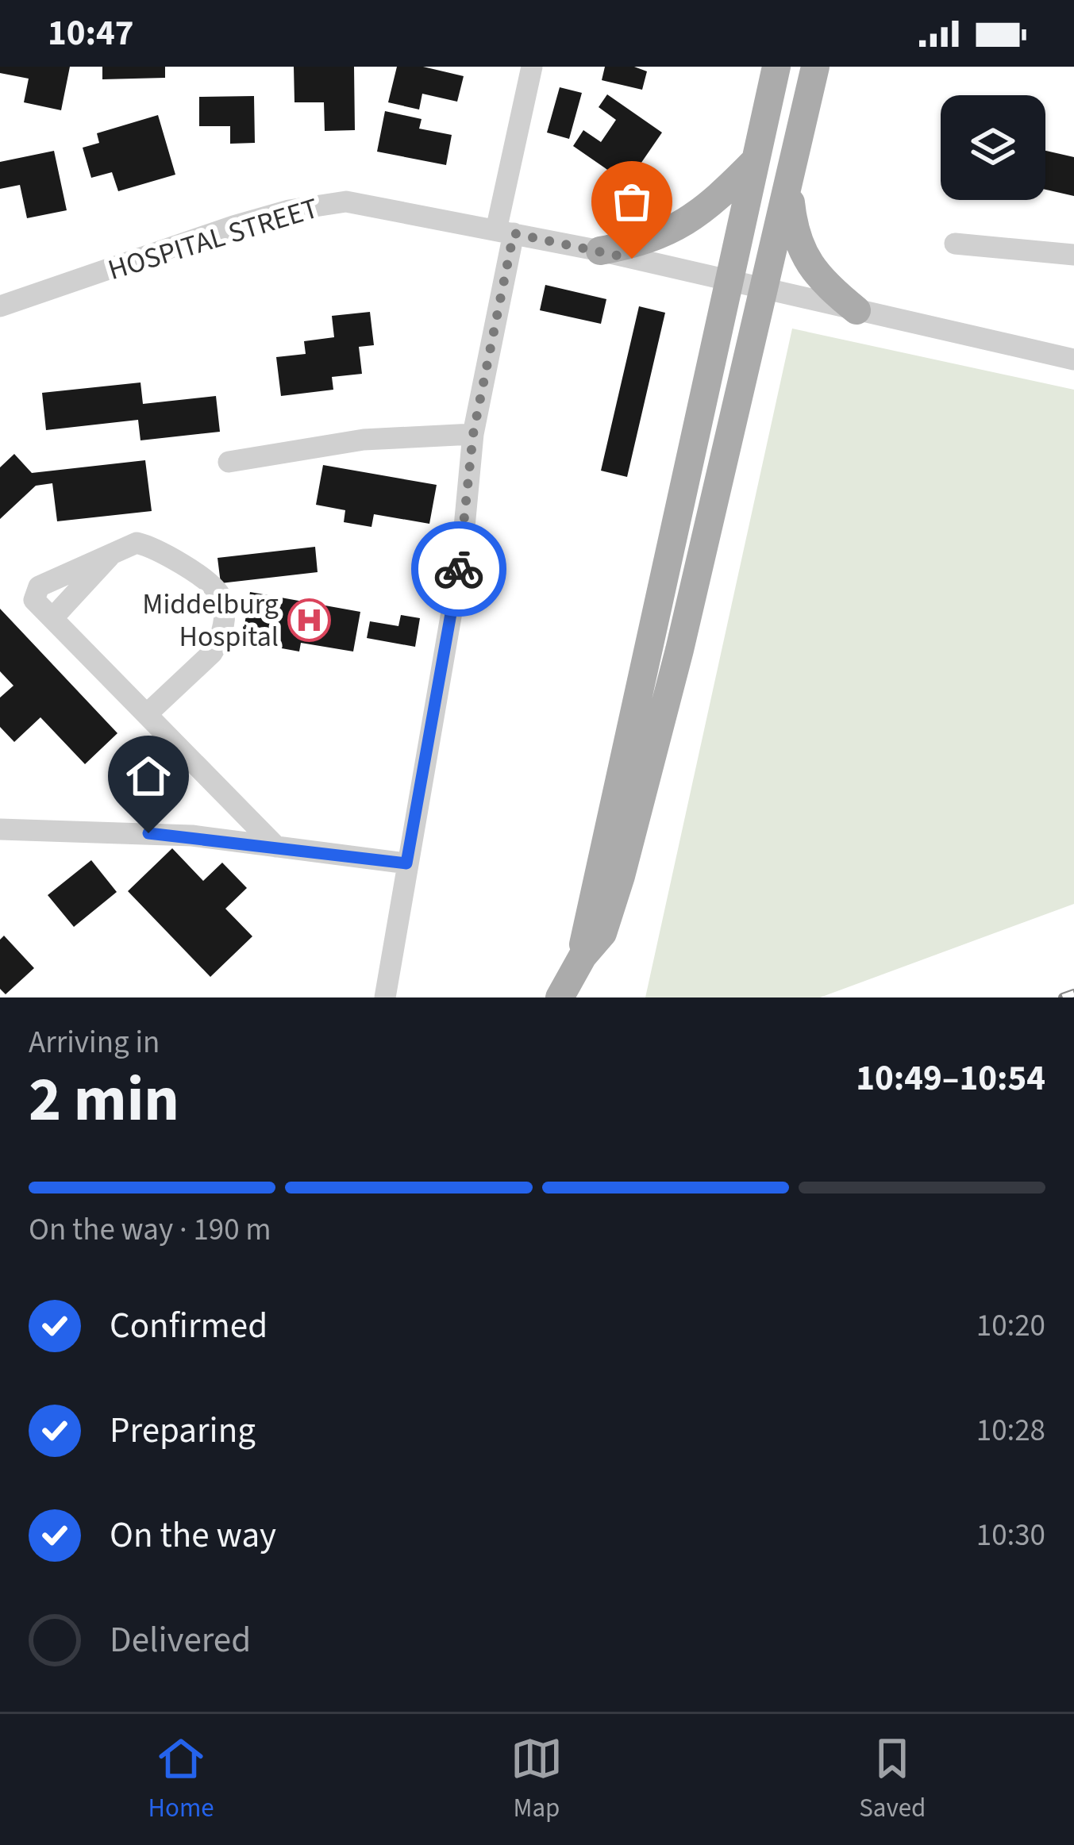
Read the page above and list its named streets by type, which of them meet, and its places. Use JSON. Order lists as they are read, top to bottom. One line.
{"streets":{"street":["HOSPITAL STREET"]},"places":{"hospital":["Middelburg Hospital"]},"page":{"status":"10:47","heading":["2 min","Arriving in","10:49–10:54"],"bar":"On the way · 190 m","list":[["Confirmed","10:20"],["Preparing","10:28"],["On the way","10:30"],"Delivered"],"tabs":["Home","Map","Saved"]}}
